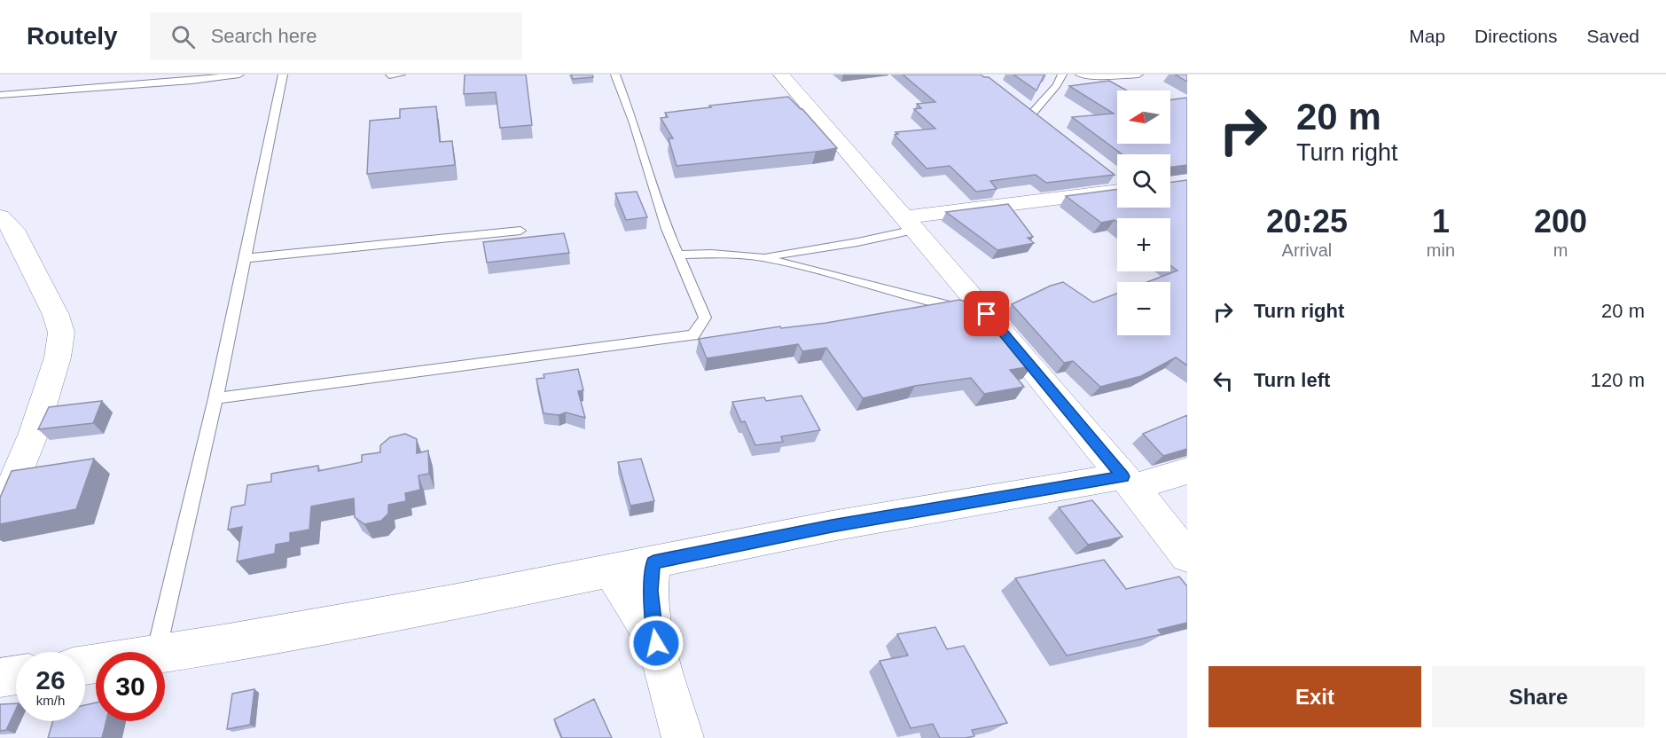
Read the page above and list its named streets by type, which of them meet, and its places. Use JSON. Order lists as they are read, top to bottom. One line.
{"north":"left","page":{"header":"Routely","search":"Search here","nav":["Map","Directions","Saved"],"turn":["20 m","Turn right"],"map_buttons":["+","−"],"eta":["20:25","Arrival","1","min","200","m"],"list":[{"name":"Turn right","value":"20 m"},{"name":"Turn left","value":"120 m"}],"speed":"26 km/h","limit":"30","buttons":["Exit","Share"]}}
